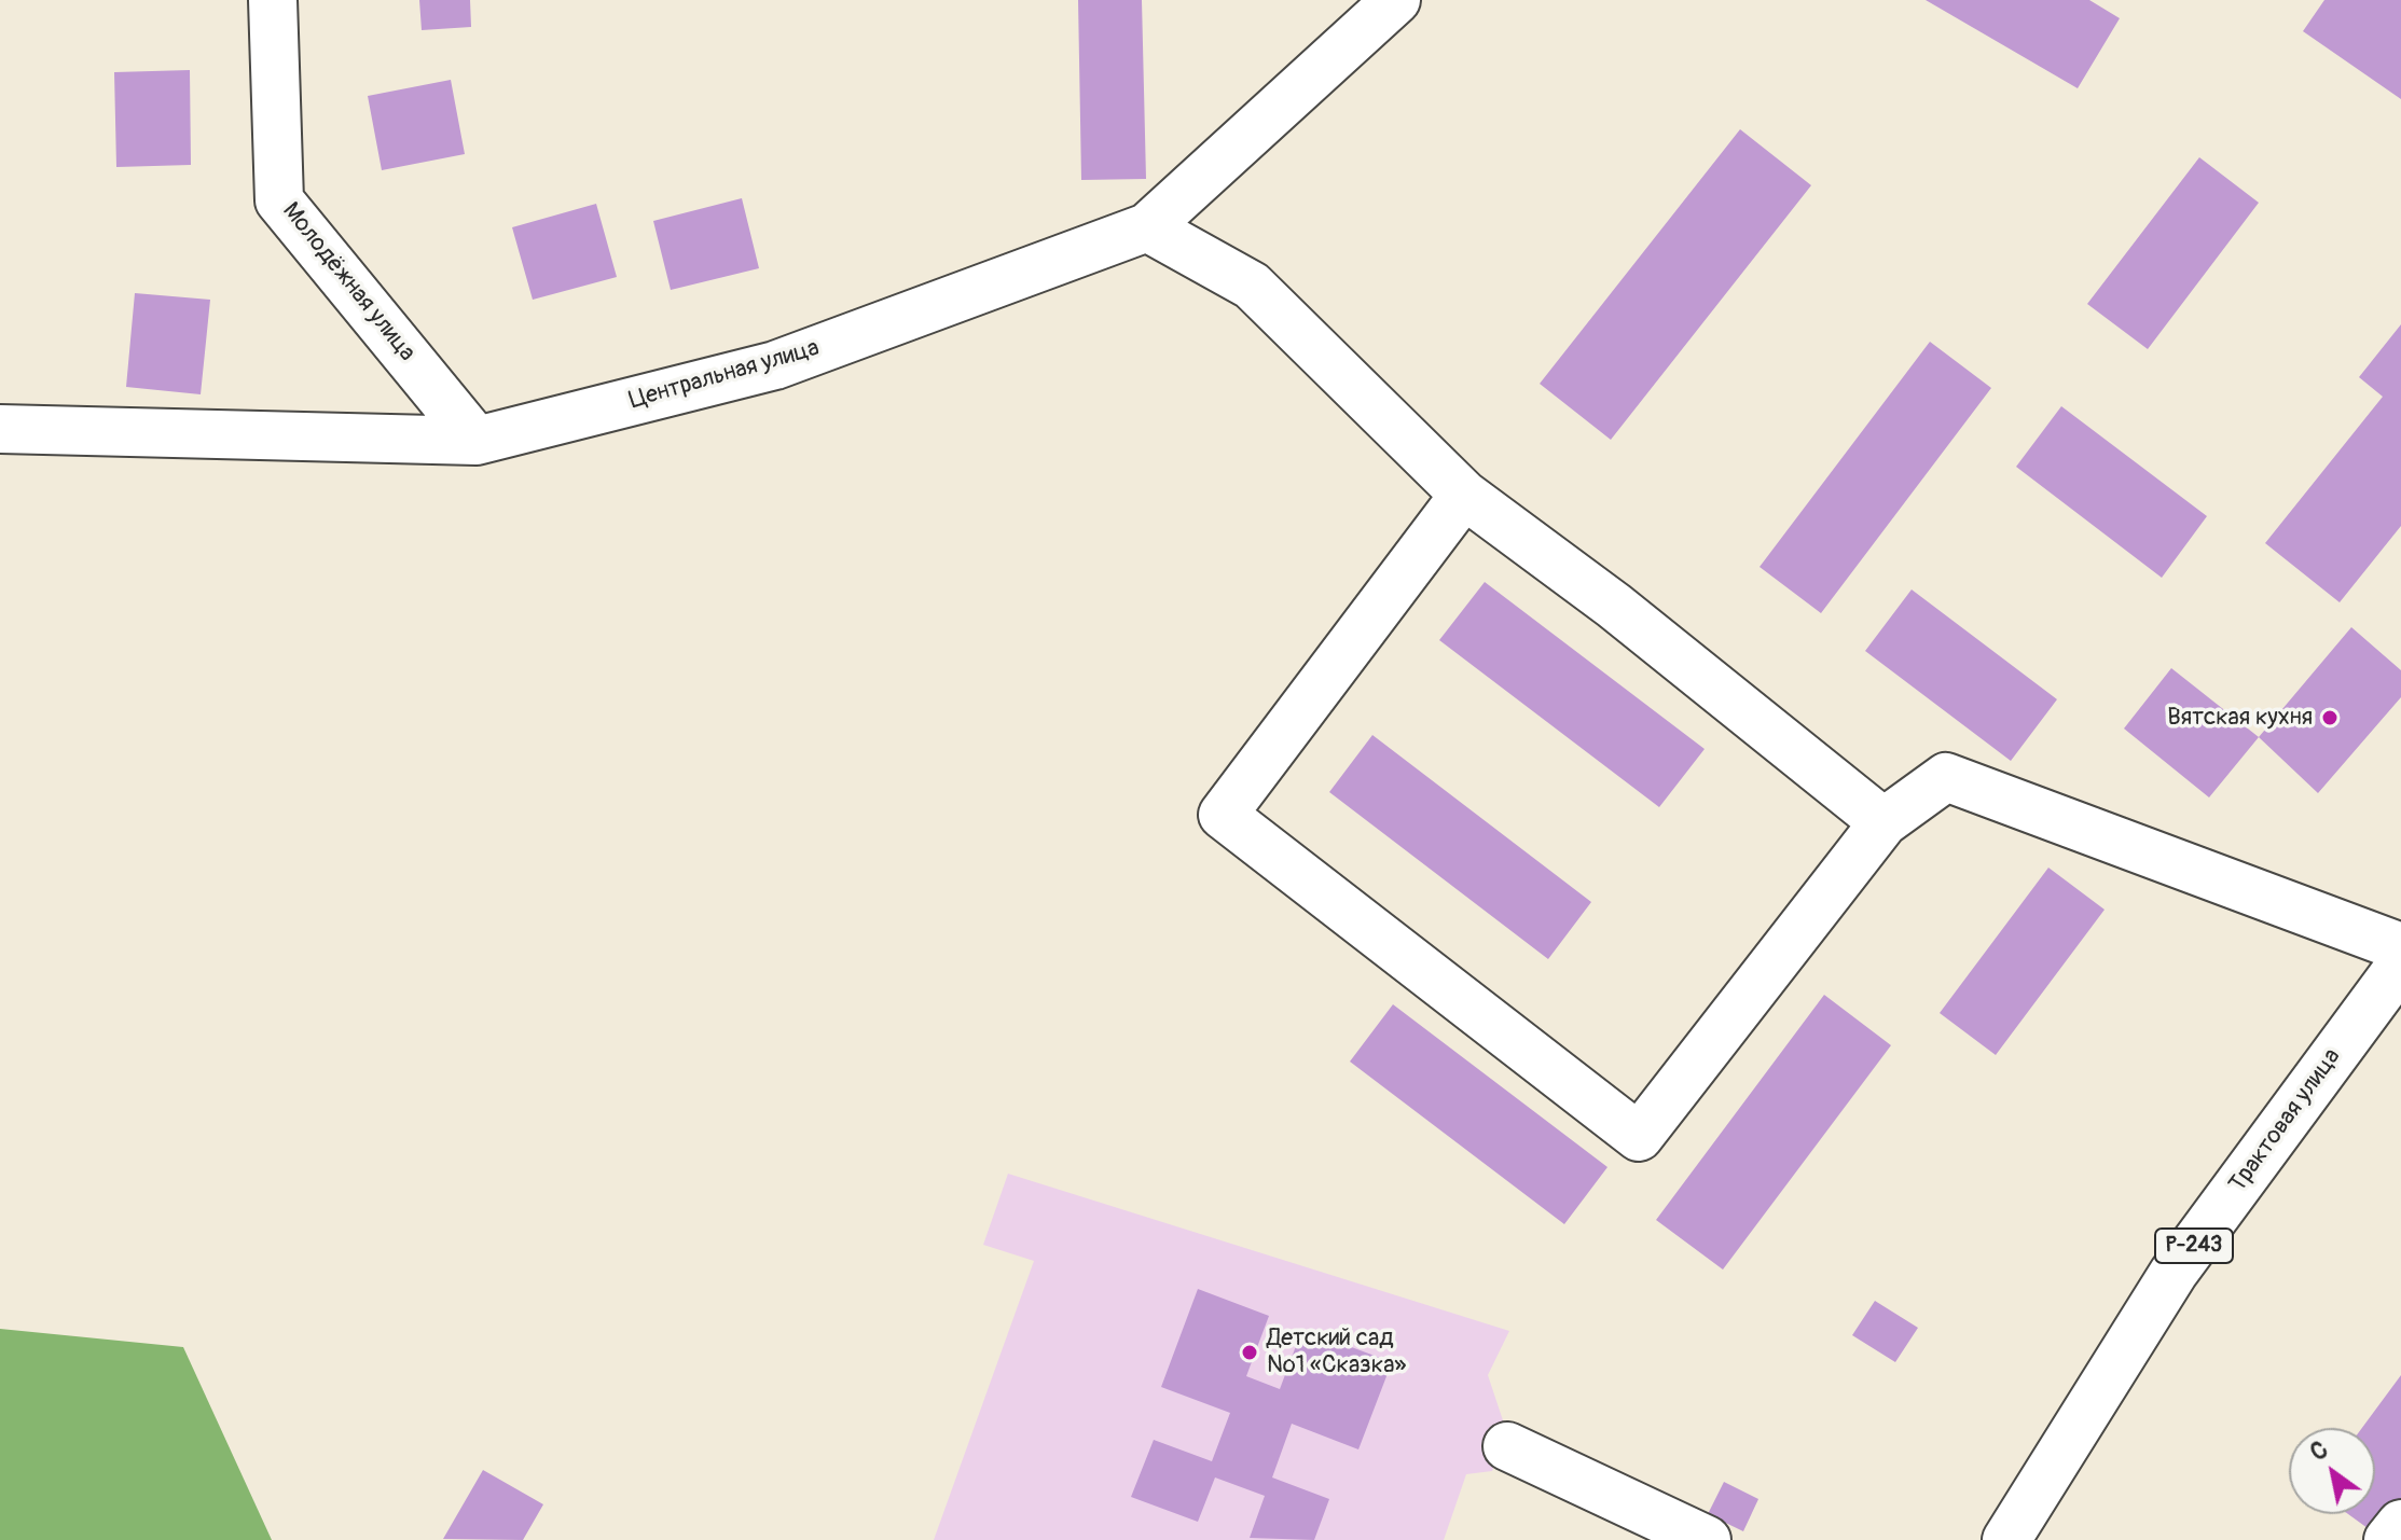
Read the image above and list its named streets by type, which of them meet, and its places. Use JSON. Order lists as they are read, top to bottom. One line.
{"streets":{"main road":["Молодёжная улица","Центральная улица","Трактовая улица","Р-243"]},"crossings":[["Молодёжная улица","Центральная улица"]],"places":["Вятская кухня","Детский сад №1 «Сказка»"],"north":"top left"}
